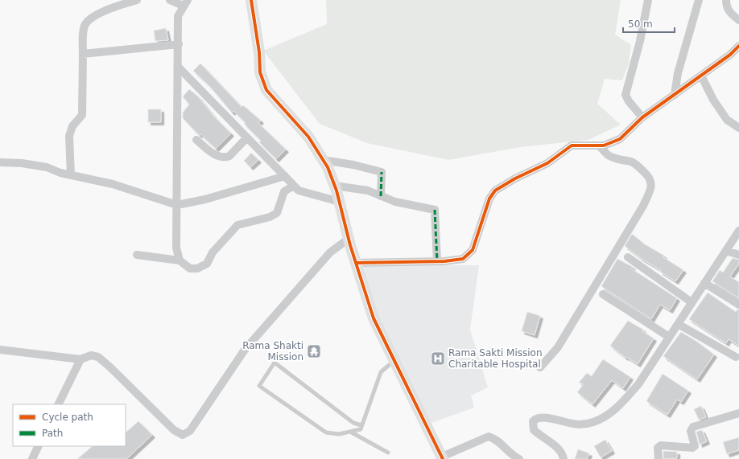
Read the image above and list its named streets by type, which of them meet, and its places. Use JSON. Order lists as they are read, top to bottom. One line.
{"places":{"temple":["Rama Shakti Mission"],"hospital":["Rama Sakti Mission Charitable Hospital"]},"legend":["Cycle path","Path"],"scale_bar":"50 m"}
